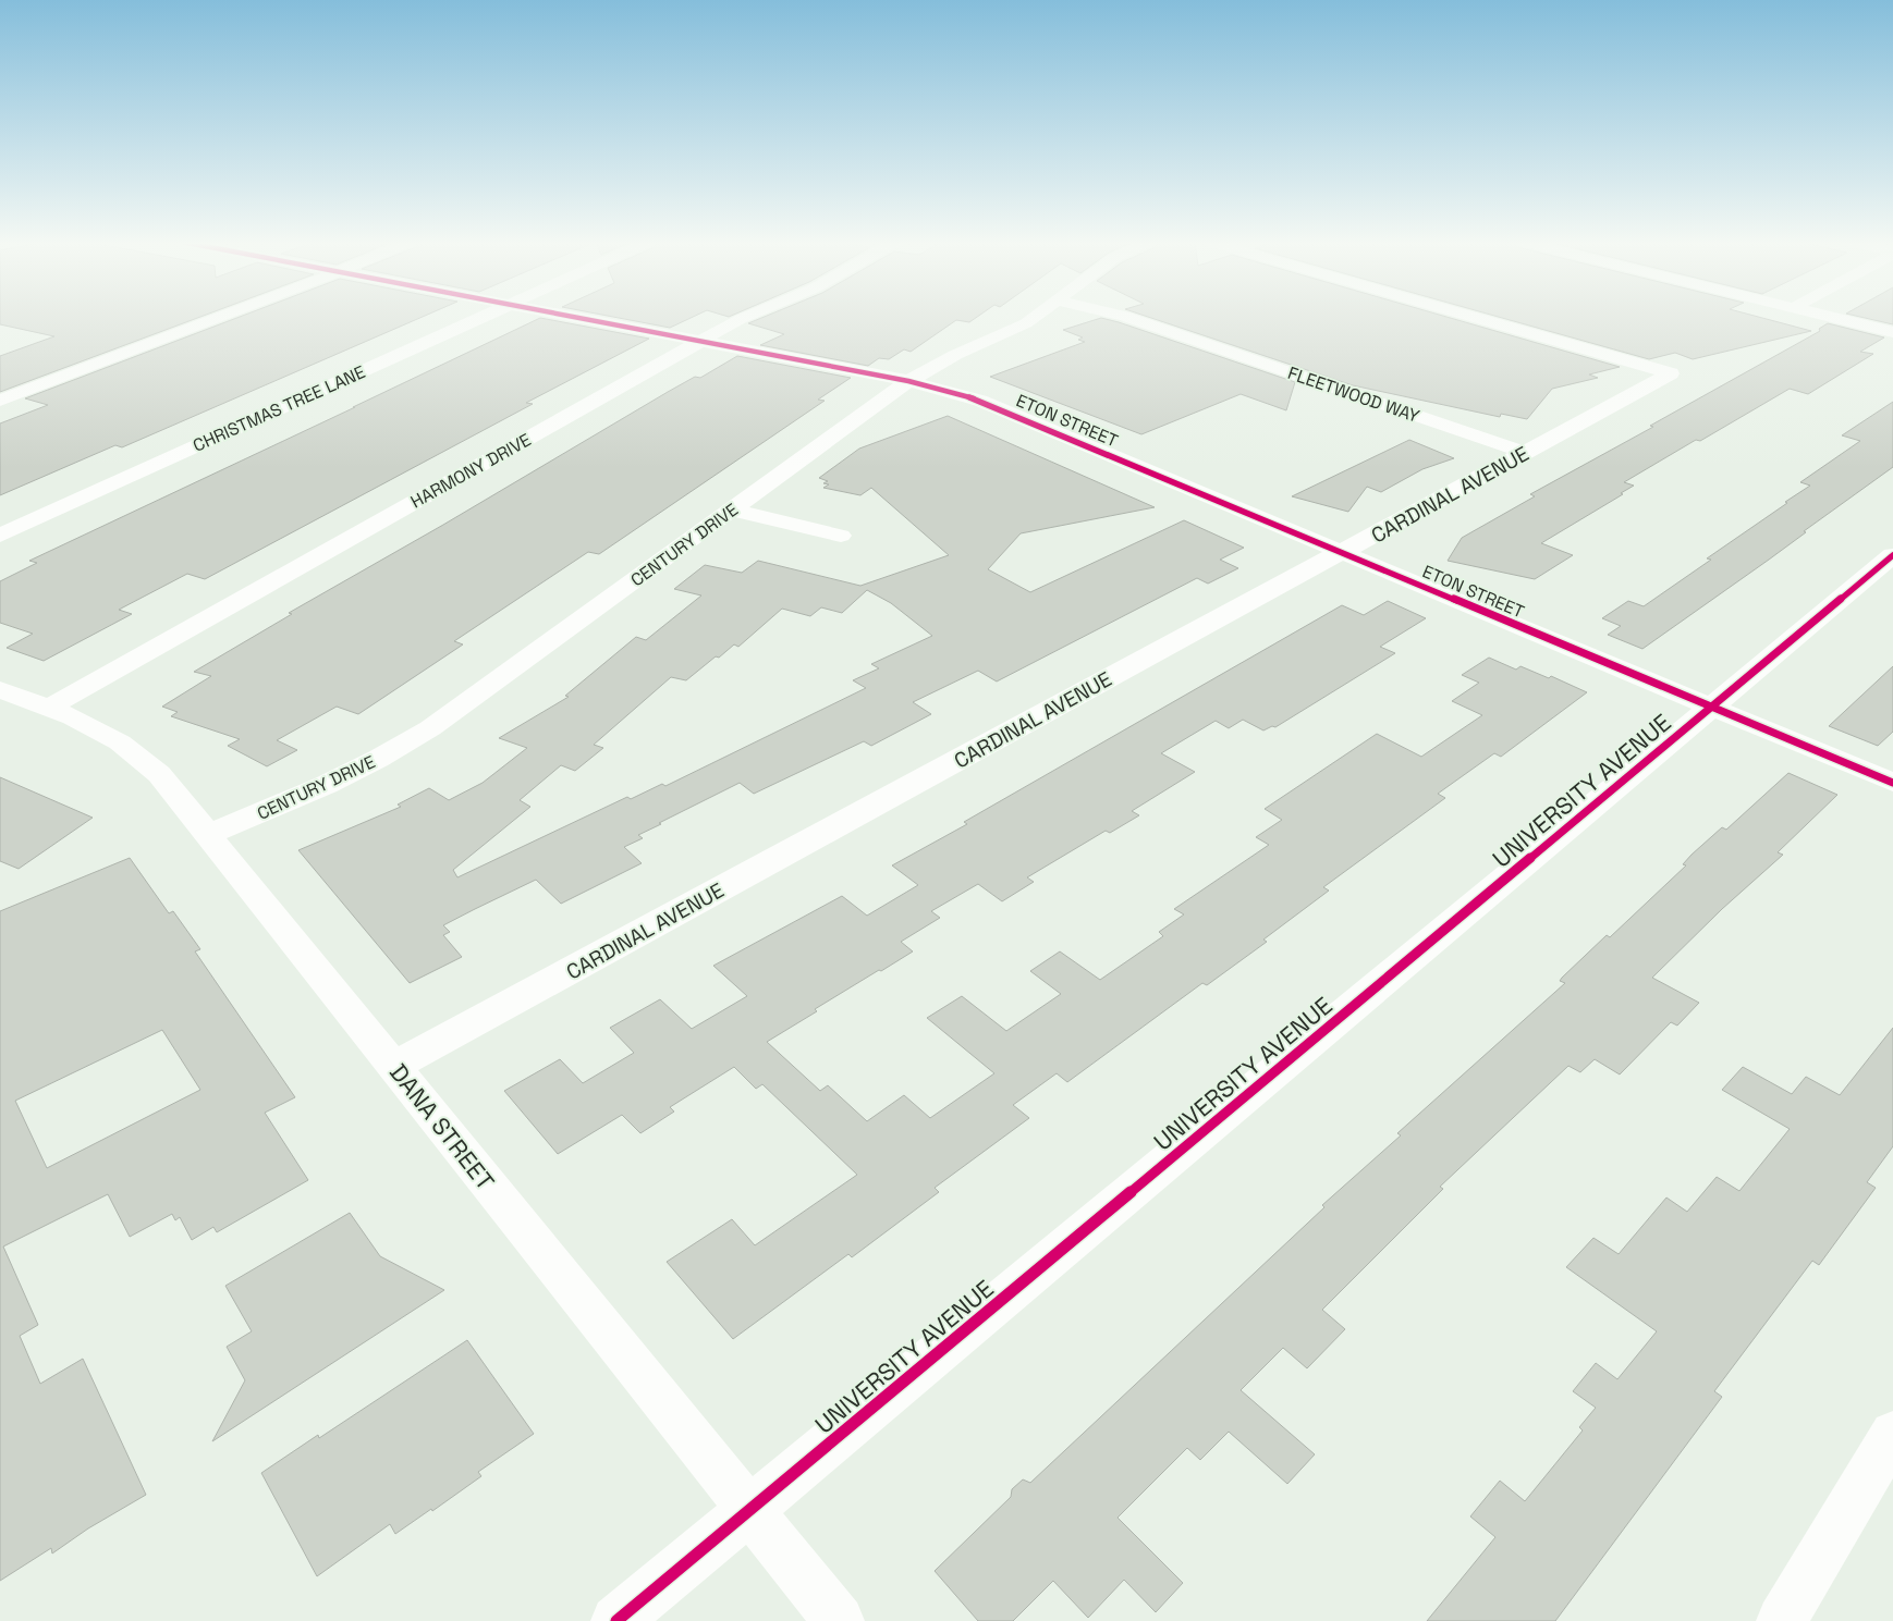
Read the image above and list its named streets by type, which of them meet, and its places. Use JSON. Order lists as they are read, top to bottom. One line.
{"streets":{"street":["FLEETWOOD WAY","CHRISTMAS TREE LANE","ETON STREET","HARMONY DRIVE","CARDINAL AVENUE","CENTURY DRIVE","UNIVERSITY AVENUE","DANA STREET"]},"crossings":[["FLEETWOOD WAY","CARDINAL AVENUE"],["ETON STREET","HARMONY DRIVE"],["ETON STREET","CARDINAL AVENUE"],["ETON STREET","CENTURY DRIVE"],["ETON STREET","UNIVERSITY AVENUE"],["HARMONY DRIVE","DANA STREET"],["CARDINAL AVENUE","DANA STREET"],["CENTURY DRIVE","DANA STREET"],["UNIVERSITY AVENUE","DANA STREET"]]}
